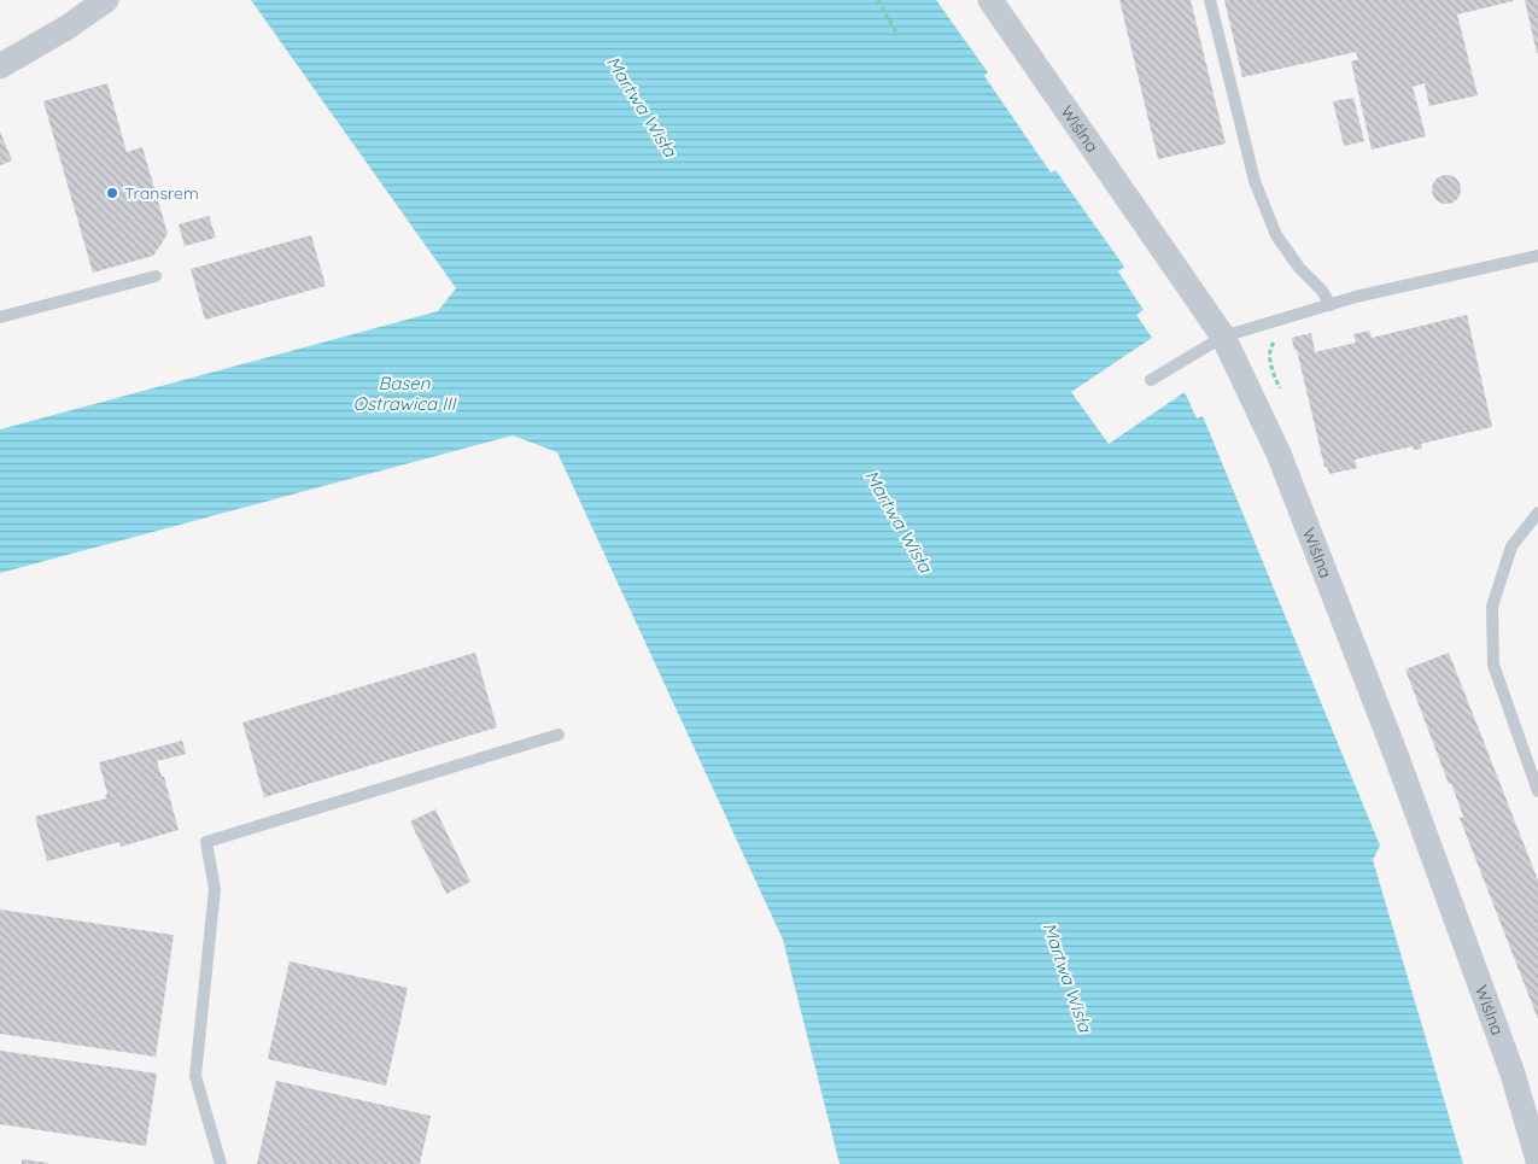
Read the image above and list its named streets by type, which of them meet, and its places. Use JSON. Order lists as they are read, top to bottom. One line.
{"streets":{"street":["Wiślna"]},"water":["Martwa Wisła","Basen Ostrawica III"],"places":["Transrem"]}
